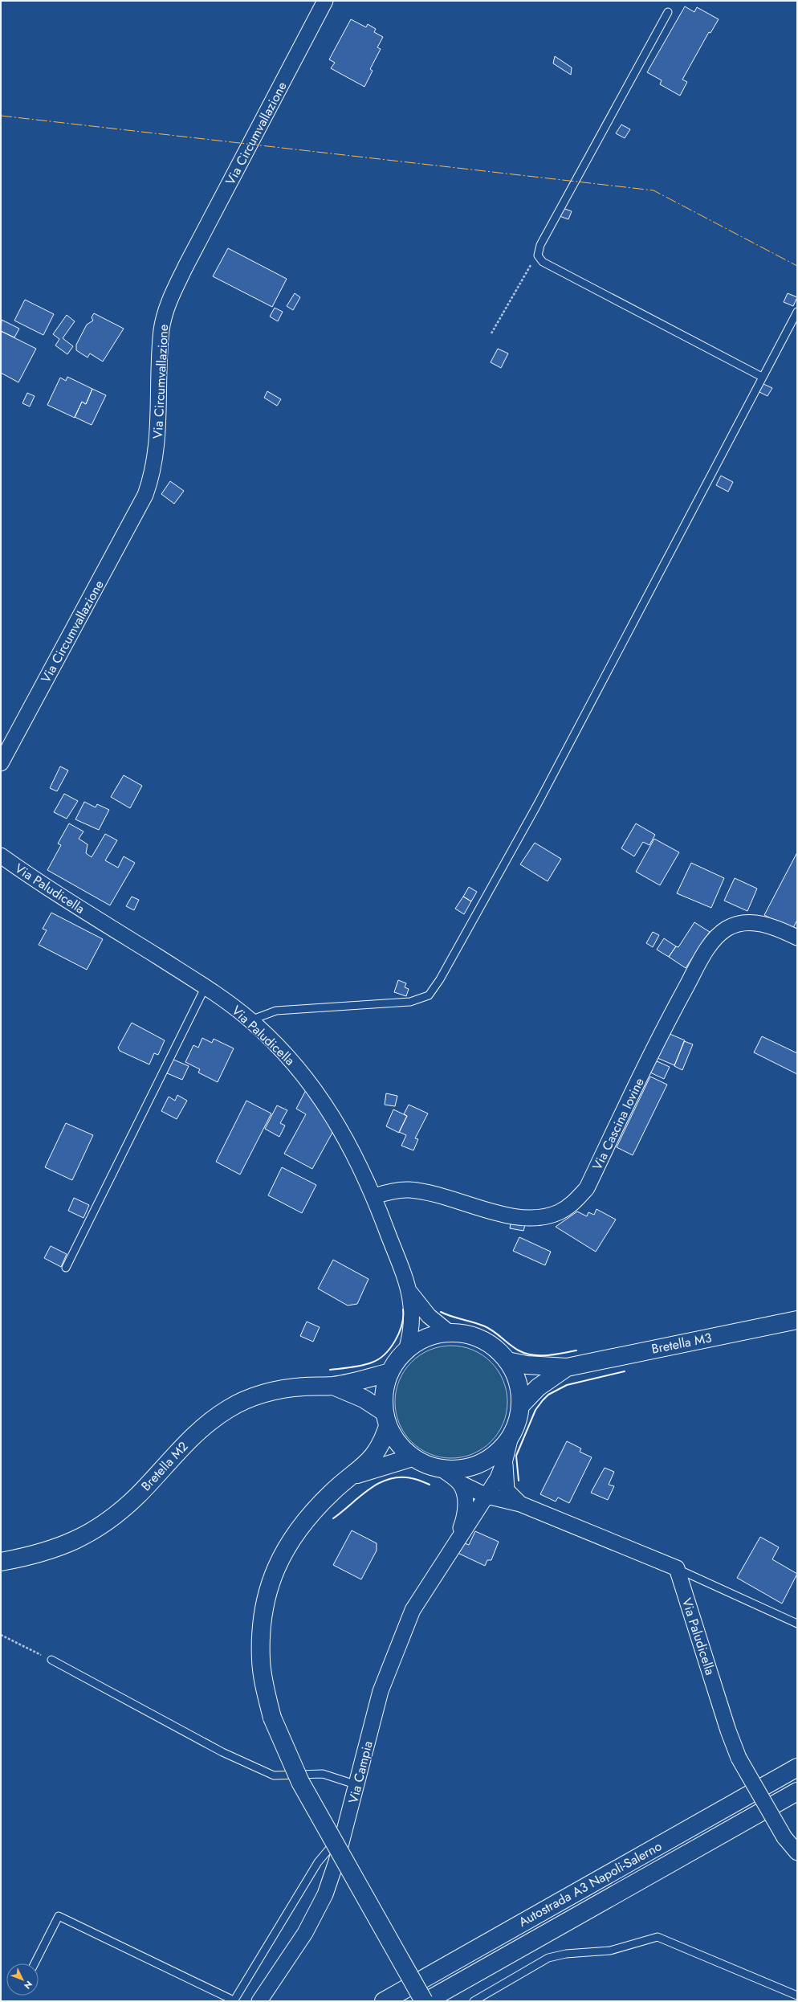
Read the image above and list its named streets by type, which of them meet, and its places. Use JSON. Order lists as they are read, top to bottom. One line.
{"streets":{"main road":["Bretella M3","Bretella M2","Autostrada A3 Napoli-Salerno"],"street":["Via Circumvallazione","Via Paludicella","Via Cascina Iovine","Via Campia"]},"crossings":[["Via Paludicella","Via Cascina Iovine"]],"north":"bottom right"}
